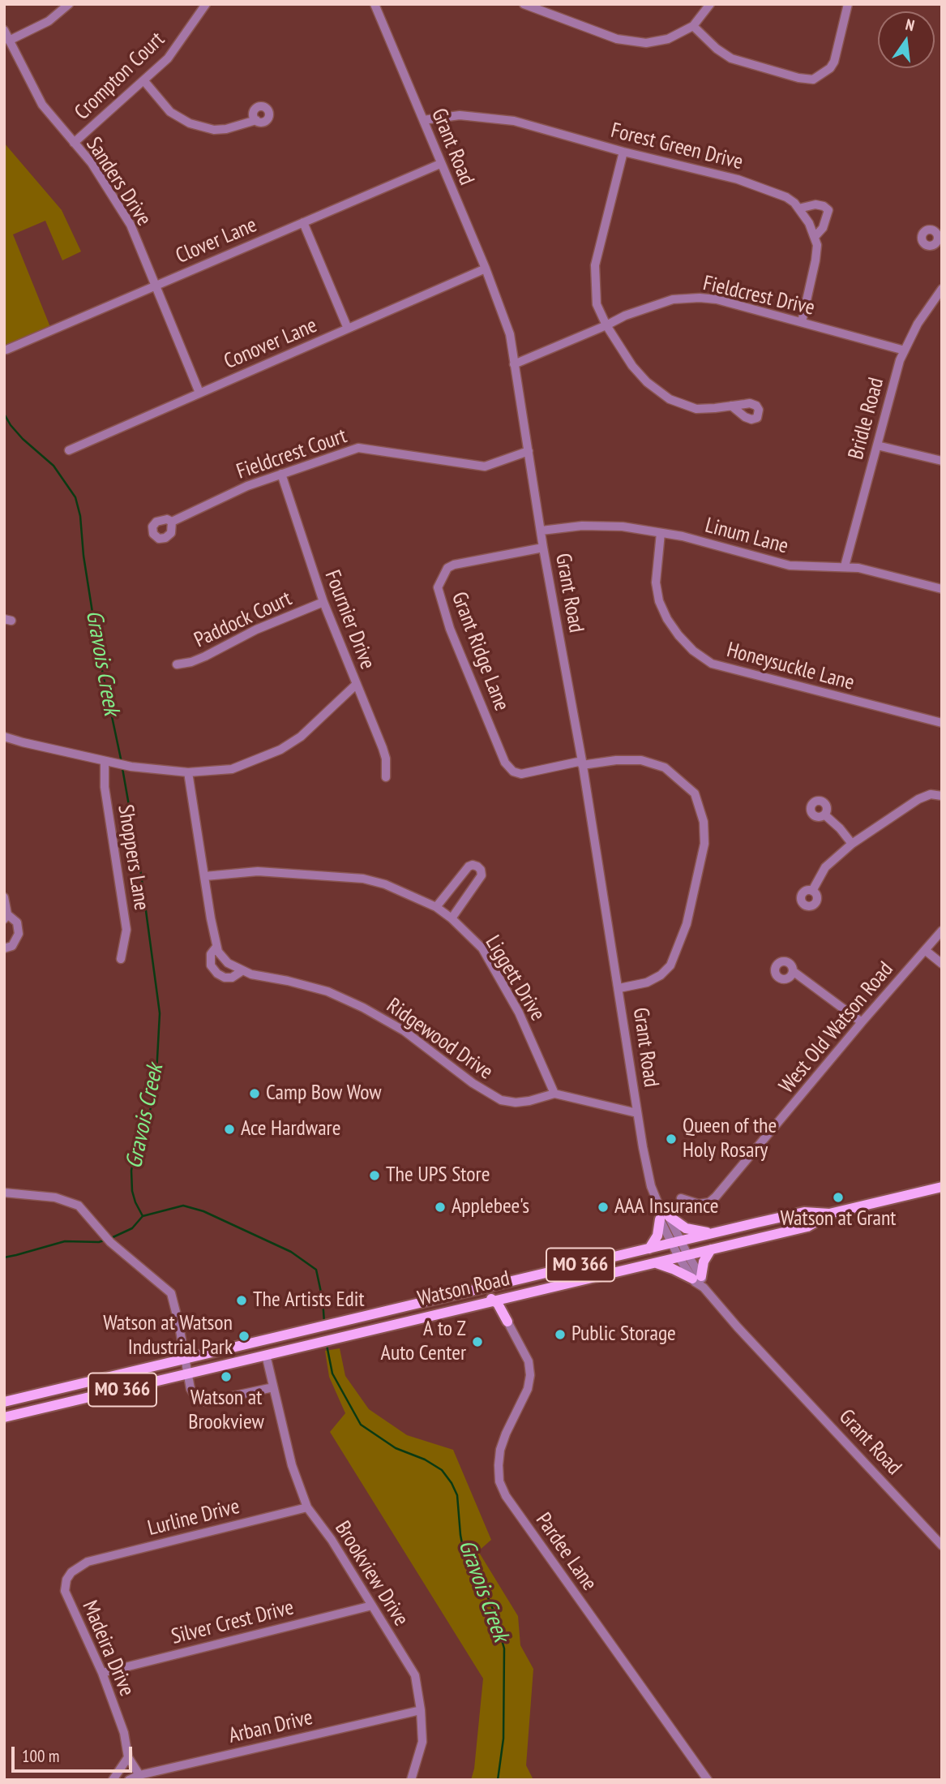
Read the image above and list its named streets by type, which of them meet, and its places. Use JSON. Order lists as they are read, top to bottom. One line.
{"streets":{"main road":["MO 366","Watson Road"],"street":["Crompton Court","Grant Road","Forest Green Drive","Sanders Drive","Clover Lane","Fieldcrest Drive","Conover Lane","Bridle Road","Fieldcrest Court","Linum Lane","Paddock Court","Fournier Drive","Grant Ridge Lane","Honeysuckle Lane","Shoppers Lane","Liggett Drive","West Old Watson Road","Ridgewood Drive","Lurline Drive","Pardee Lane","Brookview Drive","Silver Crest Drive","Madeira Drive","Arban Drive"]},"crossings":[["Crompton Court","Sanders Drive"],["Grant Road","Forest Green Drive"],["Grant Road","Clover Lane"],["Grant Road","Fieldcrest Drive"],["Grant Road","Conover Lane"],["Grant Road","Fieldcrest Court"],["Grant Road","Linum Lane"],["Grant Road","Grant Ridge Lane"],["Grant Road","Watson Road"],["Forest Green Drive","Fieldcrest Drive"],["Sanders Drive","Clover Lane"],["Sanders Drive","Conover Lane"],["Fieldcrest Drive","Bridle Road"],["Bridle Road","Linum Lane"],["Fieldcrest Court","Fournier Drive"],["Linum Lane","Honeysuckle Lane"],["Paddock Court","Fournier Drive"],["Liggett Drive","Ridgewood Drive"],["Watson Road","Brookview Drive"],["Lurline Drive","Brookview Drive"],["Lurline Drive","Madeira Drive"],["Brookview Drive","Silver Crest Drive"],["Brookview Drive","Arban Drive"],["Silver Crest Drive","Madeira Drive"],["Madeira Drive","Arban Drive"]],"water":["Gravois Creek"],"places":["Camp Bow Wow","Ace Hardware","Queen of the Holy Rosary","The UPS Store","Watson at Grant","Applebee's","AAA Insurance","The Artists Edit","Public Storage","Watson at Watson Industrial Park","A to Z Auto Center","Watson at Brookview"],"scale_bar":"100 m","north":"top"}
